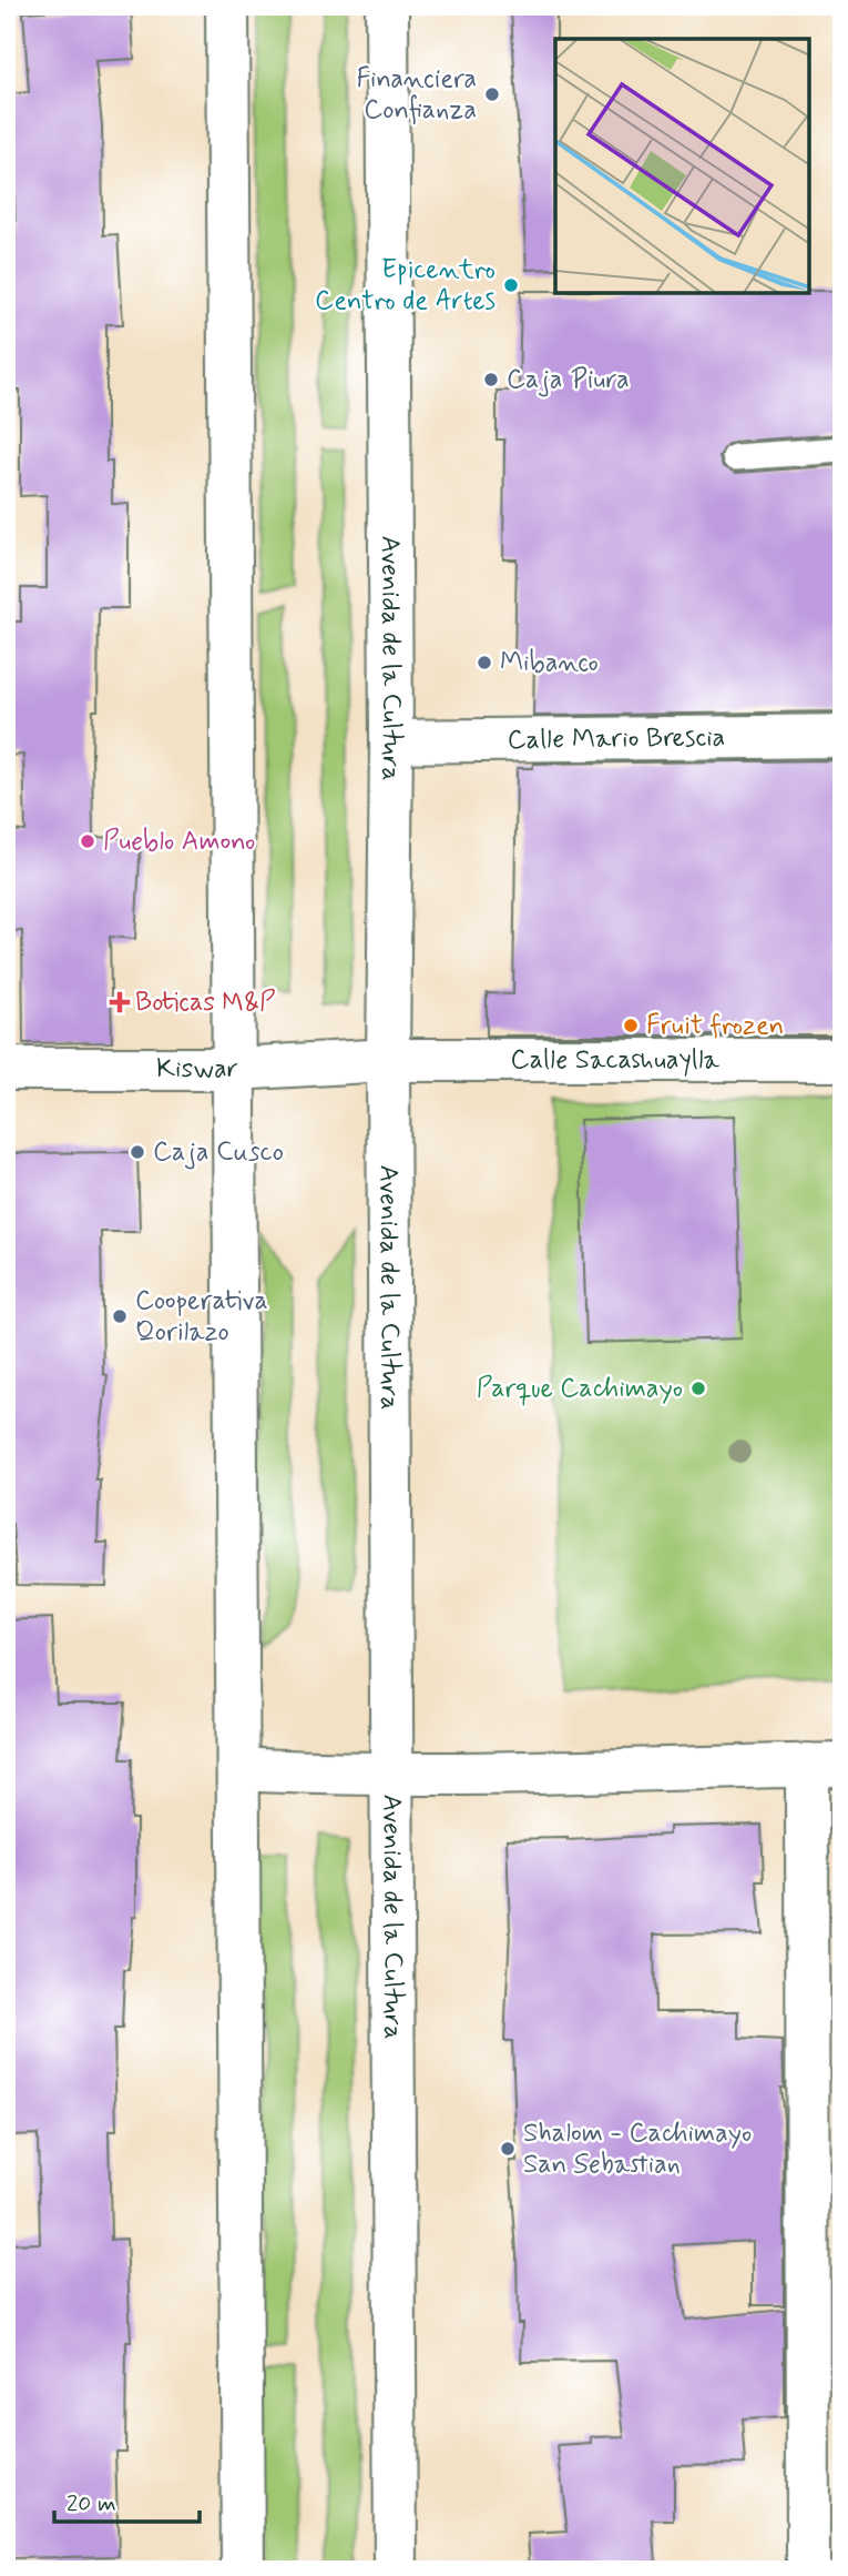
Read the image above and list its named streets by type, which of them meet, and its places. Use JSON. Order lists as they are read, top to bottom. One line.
{"streets":{"main road":["Avenida de la Cultura","Calle Mario Brescia","Calle Sacashuaylla","Kiswar"]},"crossings":[["Avenida de la Cultura","Calle Mario Brescia"],["Avenida de la Cultura","Calle Sacashuaylla"],["Avenida de la Cultura","Kiswar"],["Calle Sacashuaylla","Kiswar"]],"places":{"other":["Financiera Confianza","Epicentro Centro de Artes","Caja Piura","Mibanco","Pueblo Amono","Fruit frozen","Caja Cusco","Cooperativa Qorilazo","Parque Cachimayo","Shalom - Cachimayo San Sebastian"],"health":["Boticas M&P"]},"scale_bar":"20 m"}
